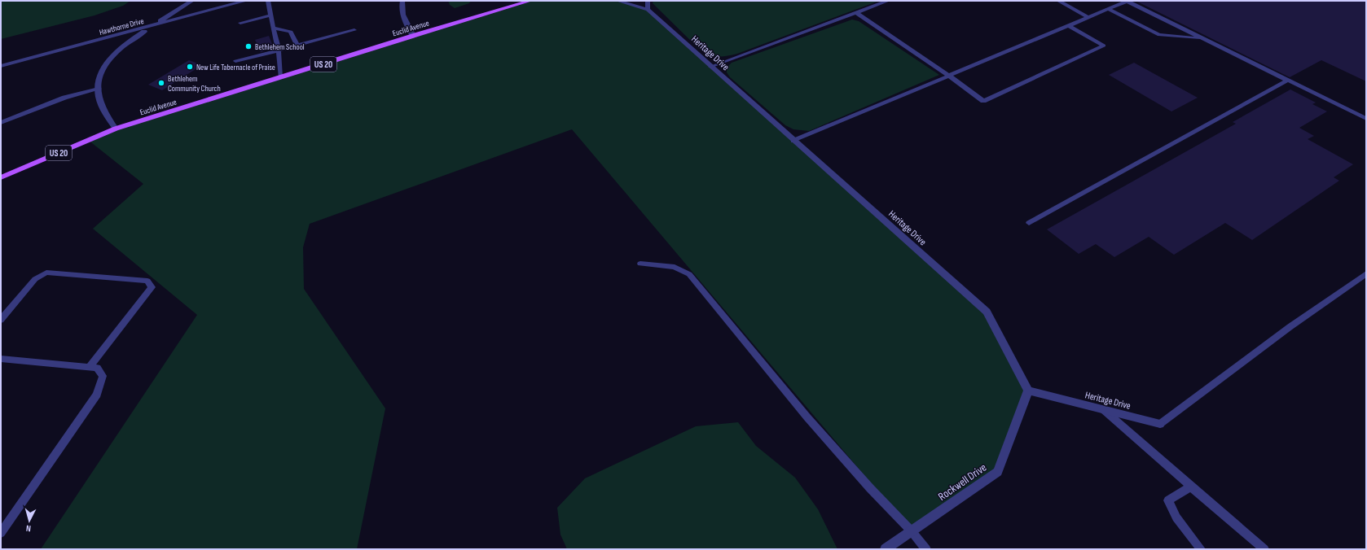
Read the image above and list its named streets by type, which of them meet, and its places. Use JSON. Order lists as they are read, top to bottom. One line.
{"streets":{"main road":["Euclid Avenue","US 20"],"street":["Hawthorne Drive","Heritage Drive","Rockwell Drive"]},"crossings":[["Heritage Drive","Rockwell Drive"]],"places":["Bethlehem School","New Life Tabernacle of Praise","Bethlehem Community Church"],"north":"bottom"}
